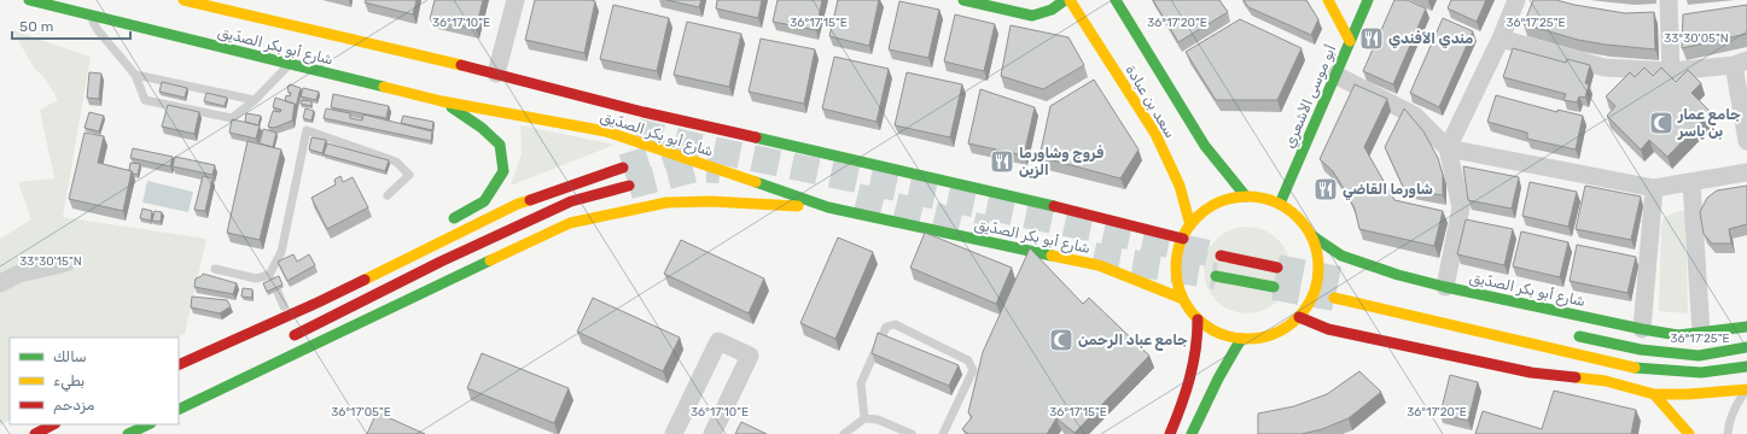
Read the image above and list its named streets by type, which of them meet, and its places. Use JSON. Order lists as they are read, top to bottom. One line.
{"streets":{"main road":["شارع أبو بكر الصدّيق","أبو موسى الأشعري","سعد بن عبادة"]},"crossings":[["شارع أبو بكر الصدّيق","أبو موسى الأشعري"],["شارع أبو بكر الصدّيق","سعد بن عبادة"],["أبو موسى الأشعري","سعد بن عبادة"]],"places":{"restaurant":["مندي الأفندي","فروج وشاورما الزين","شاورما القاضي"],"mosque":["جامع عمار بن ياسر","جامع عباد الرحمن"]},"legend":["سالك","بطيء","مزدحم"],"scale_bar":"50 m","coordinates":["36°17'15\"E","36°17'10\"E","36°17'20\"E","36°17'25\"E","33°30'05\"N","33°30'15\"N","36°17'05\"E"]}
